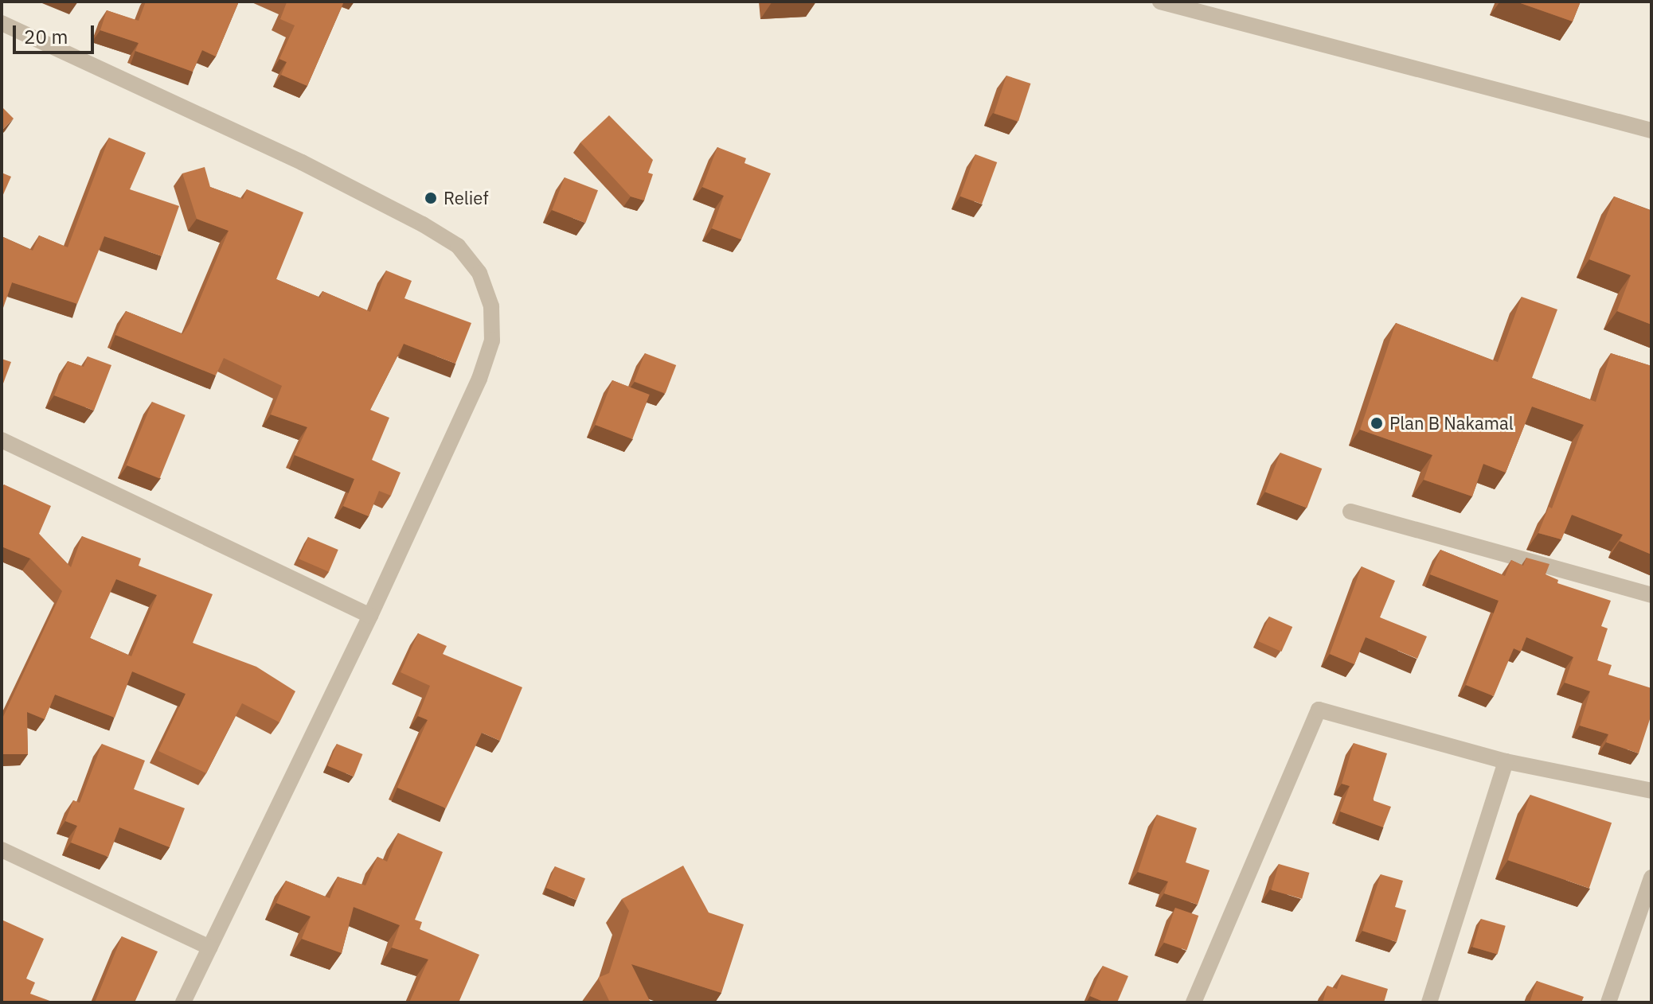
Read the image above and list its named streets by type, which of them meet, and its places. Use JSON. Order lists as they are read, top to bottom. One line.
{"places":["Relief","Plan B Nakamal"],"scale_bar":"20 m"}
